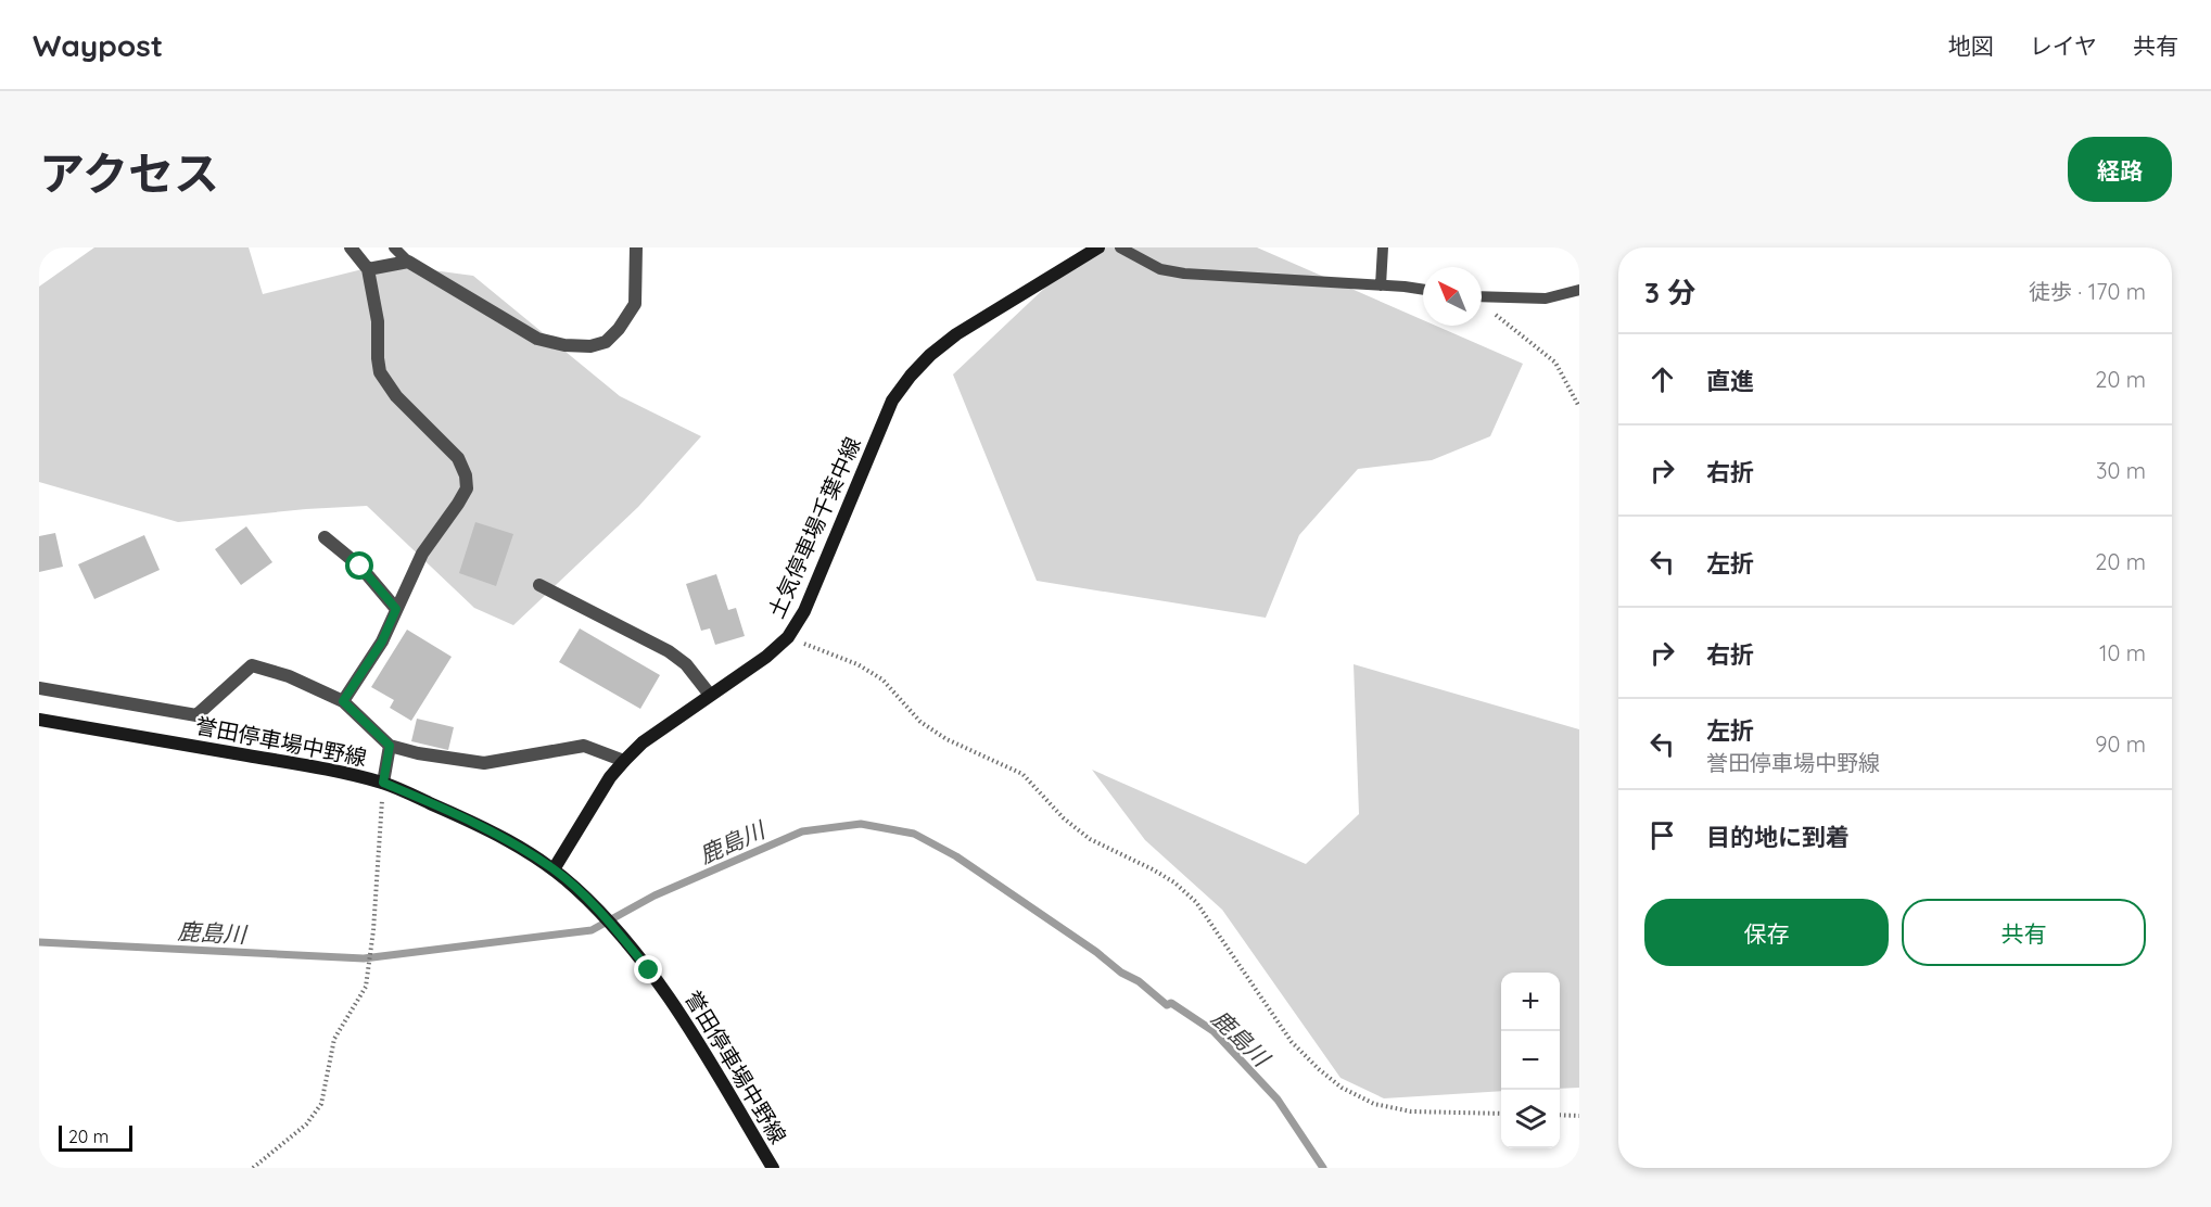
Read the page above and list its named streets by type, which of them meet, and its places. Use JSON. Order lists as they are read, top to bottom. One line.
{"streets":{"main road":["土気停車場千葉中線","誉田停車場中野線"]},"crossings":[["土気停車場千葉中線","誉田停車場中野線"]],"water":["鹿島川"],"scale_bar":"20 m","north":"top left","page":{"header":"Waypost","nav":["地図","レイヤ","共有"],"title":"アクセス","buttons":["経路",["保存","共有"]],"heading":["3 分","徒歩 · 170 m"],"list":[["直進","20 m"],["右折","30 m"],["左折","20 m"],["右折","10 m"],["左折","誉田停車場中野線","90 m"],"目的地に到着"],"map_buttons":["+","−"],"scale":"20 m"}}
